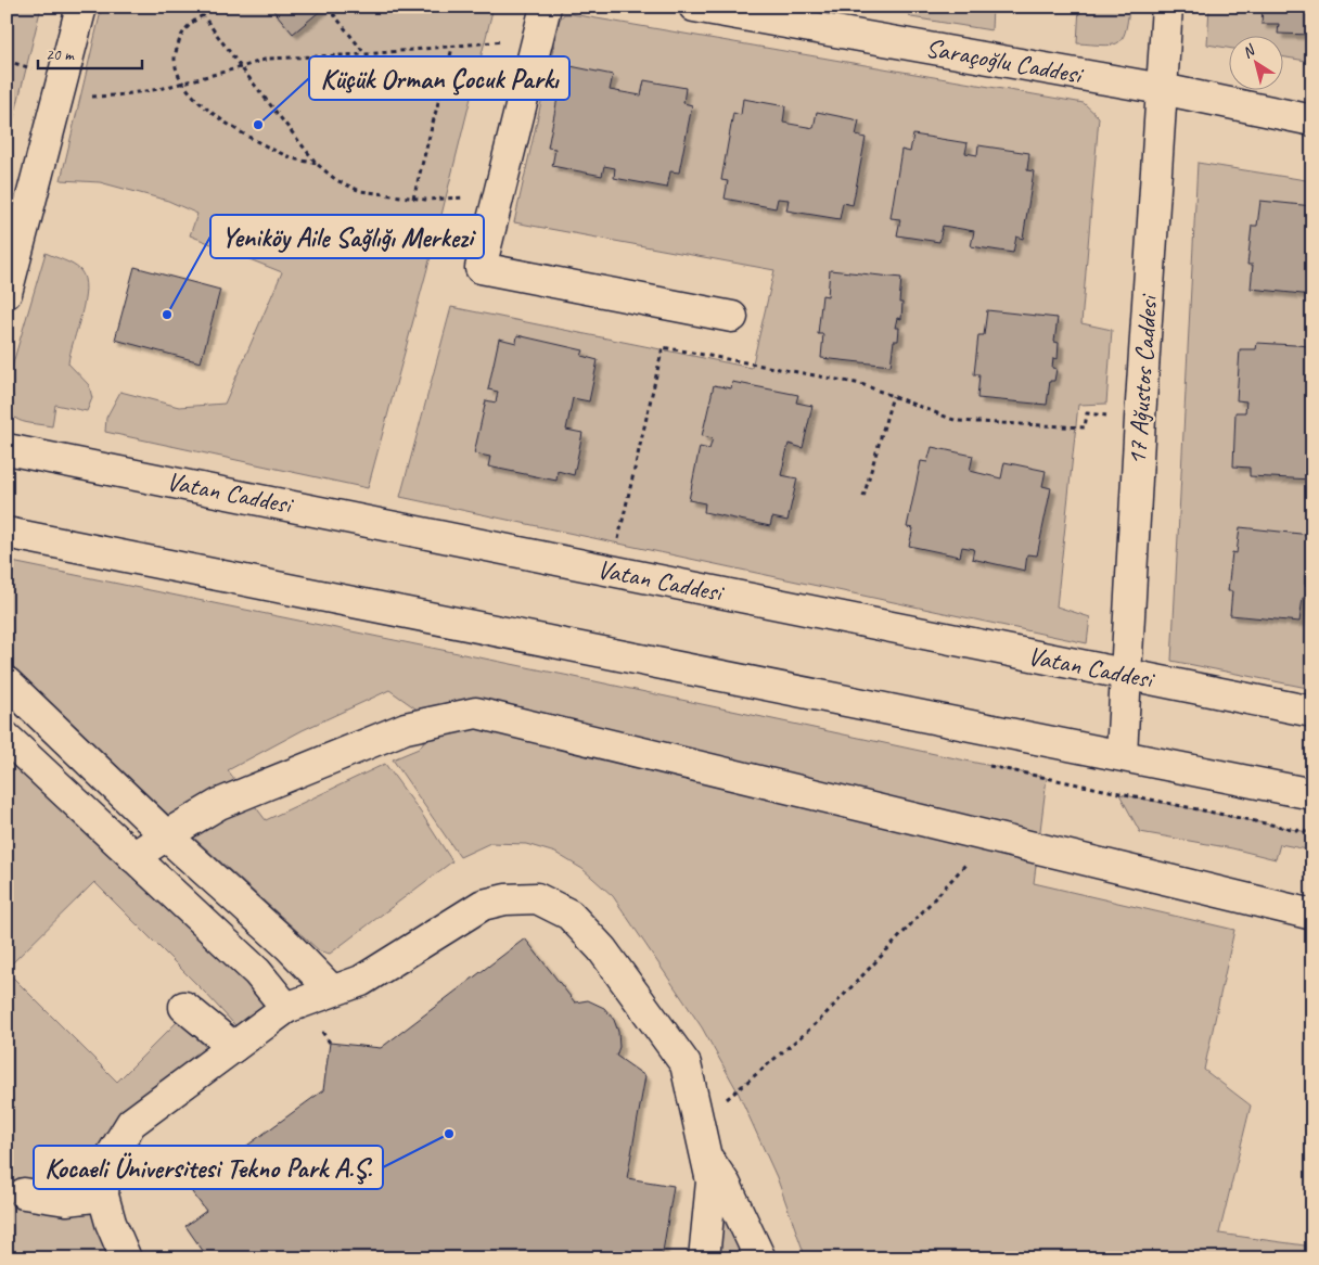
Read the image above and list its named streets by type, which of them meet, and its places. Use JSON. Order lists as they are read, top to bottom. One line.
{"streets":{"street":["Saraçoğlu Caddesi","17 Ağustos Caddesi","Vatan Caddesi"]},"crossings":[["Saraçoğlu Caddesi","17 Ağustos Caddesi"],["17 Ağustos Caddesi","Vatan Caddesi"]],"places":["Küçük Orman Çocuk Parkı","Yeniköy Aile Sağlığı Merkezi","Kocaeli Üniversitesi Tekno Park A.Ş."],"scale_bar":"20 m","north":"top left"}
